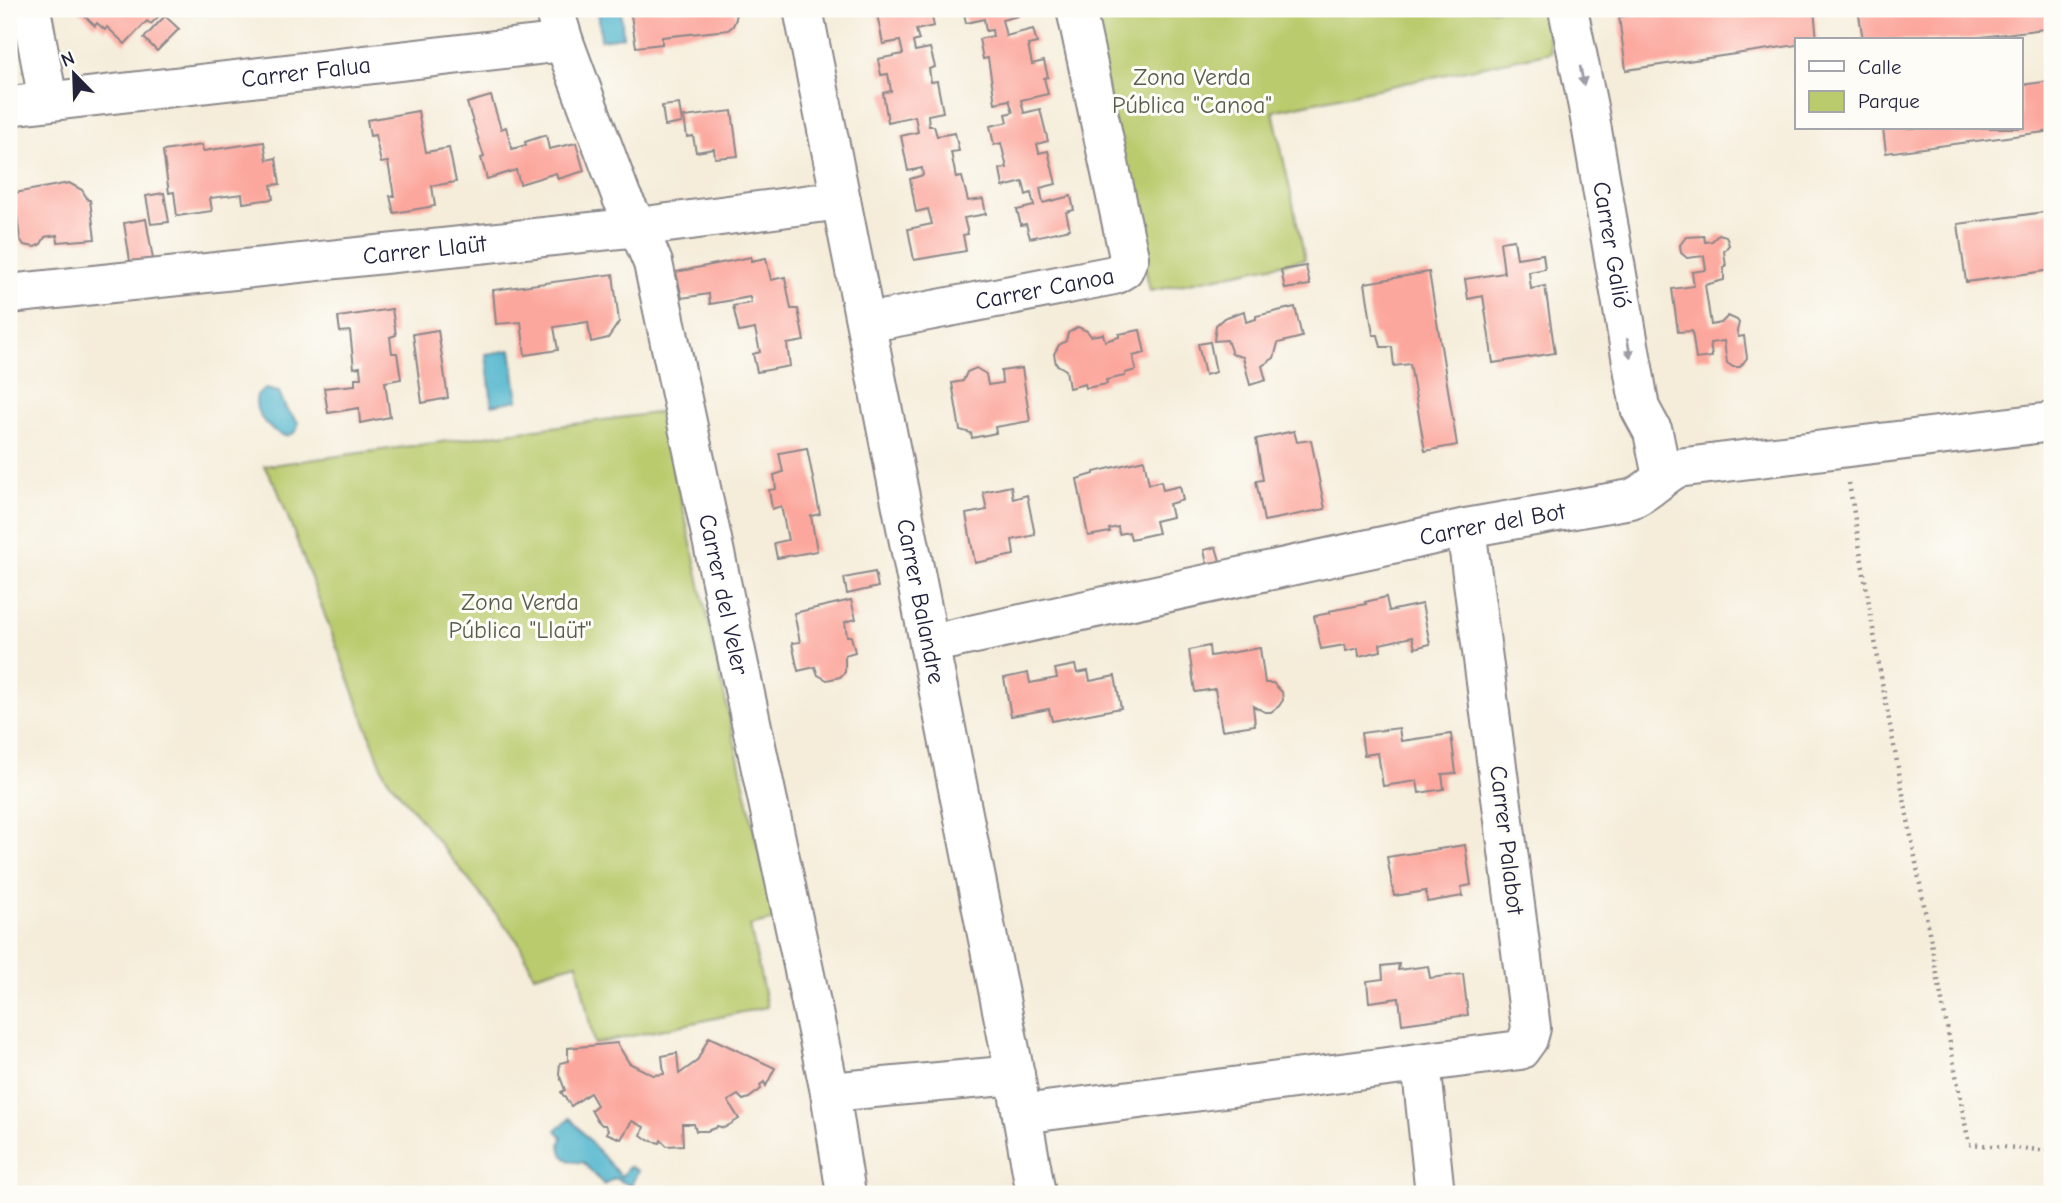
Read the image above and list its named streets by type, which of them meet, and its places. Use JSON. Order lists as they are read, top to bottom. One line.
{"streets":{"street":["Carrer Falua","Carrer Galió","Carrer Llaüt","Carrer Canoa","Carrer del Bot","Carrer del Veler","Carrer Balandre","Carrer Palabot"]},"crossings":[["Carrer Falua","Carrer del Veler"],["Carrer Galió","Carrer del Bot"],["Carrer Llaüt","Carrer del Veler"],["Carrer Llaüt","Carrer Balandre"],["Carrer Canoa","Carrer Balandre"],["Carrer del Bot","Carrer Balandre"],["Carrer del Bot","Carrer Palabot"],["Carrer Balandre","Carrer Palabot"]],"one_way":["Carrer Galió"],"parks":["Zona Verda Pública \"Canoa\"","Zona Verda Pública \"Llaüt\""],"legend":["Calle","Parque"],"north":"top left"}
